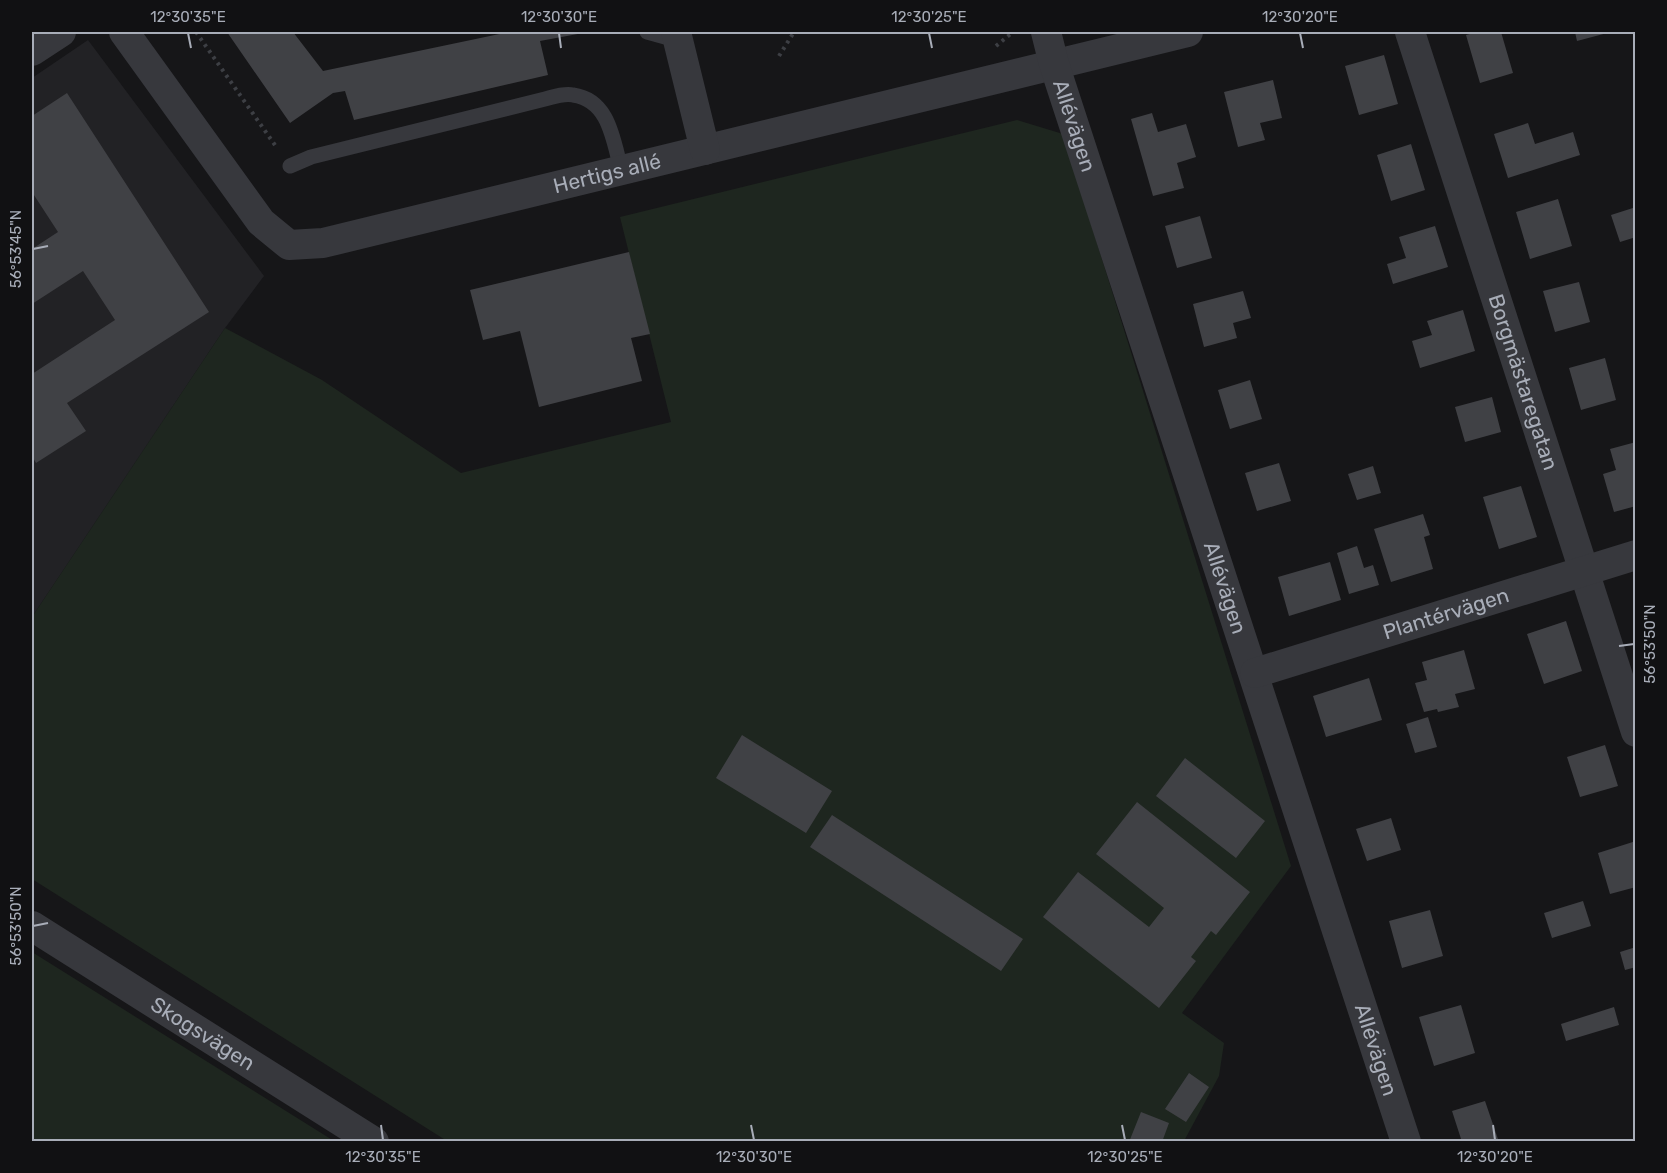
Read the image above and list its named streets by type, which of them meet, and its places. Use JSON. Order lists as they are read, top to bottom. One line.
{"streets":{"street":["Allévägen","Hertigs allé","Borgmästaregatan","Plantérvägen","Skogsvägen"]},"crossings":[["Allévägen","Hertigs allé"],["Allévägen","Plantérvägen"],["Borgmästaregatan","Plantérvägen"]],"coordinates":["12°30'35\"E","12°30'30\"E","12°30'25\"E","12°30'20\"E","56°53'45\"N","56°53'50\"N"]}
